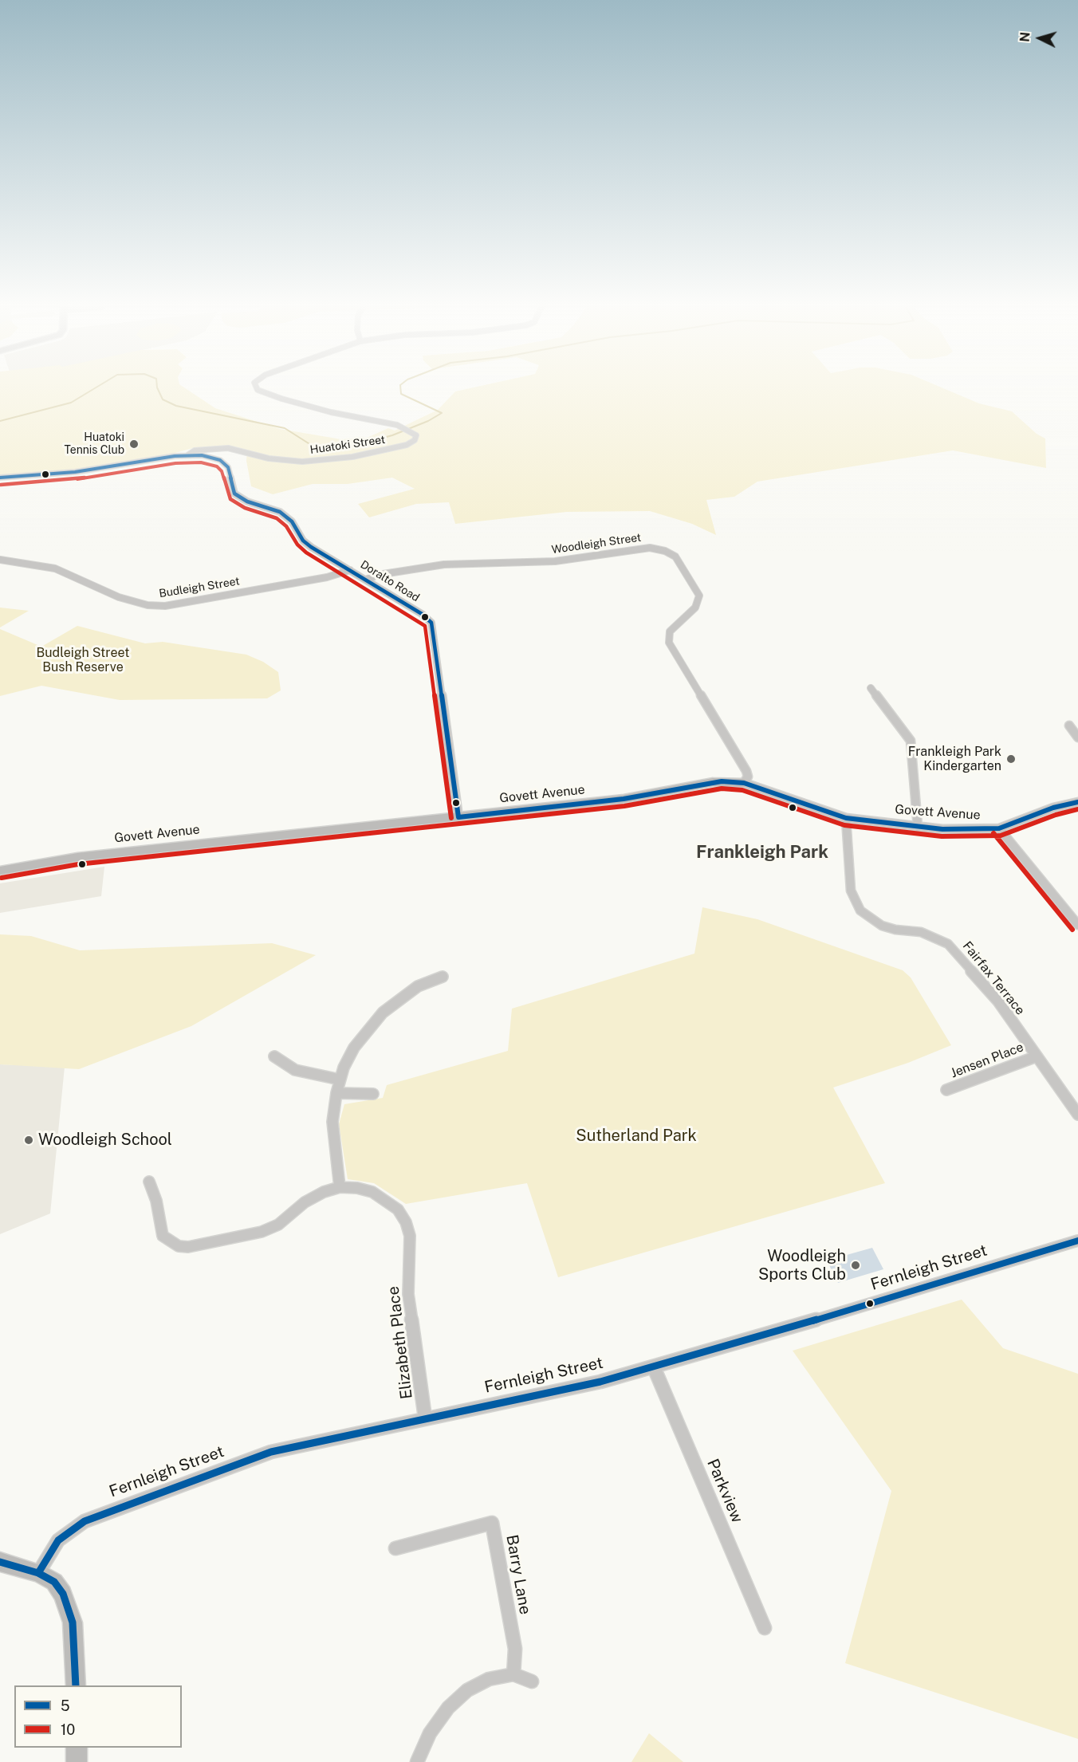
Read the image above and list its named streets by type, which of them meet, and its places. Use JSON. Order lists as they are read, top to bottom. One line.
{"streets":{"street":["Huatoki Street","Woodleigh Street","Doralto Road","Budleigh Street","Govett Avenue","Fairfax Terrace","Jensen Place","Fernleigh Street","Elizabeth Place","Parkview","Barry Lane"]},"crossings":[["Huatoki Street","Doralto Road"],["Woodleigh Street","Doralto Road"],["Woodleigh Street","Govett Avenue"],["Doralto Road","Budleigh Street"],["Doralto Road","Govett Avenue"],["Govett Avenue","Fairfax Terrace"],["Fairfax Terrace","Jensen Place"],["Fernleigh Street","Elizabeth Place"],["Fernleigh Street","Parkview"]],"districts":["Frankleigh Park"],"parks":["Budleigh Street Bush Reserve","Sutherland Park"],"places":["Huatoki Tennis Club","Frankleigh Park Kindergarten","Woodleigh School","Woodleigh Sports Club"],"lines":["transit line 5","transit line 10"],"legend":["5","10"],"north":"left"}
